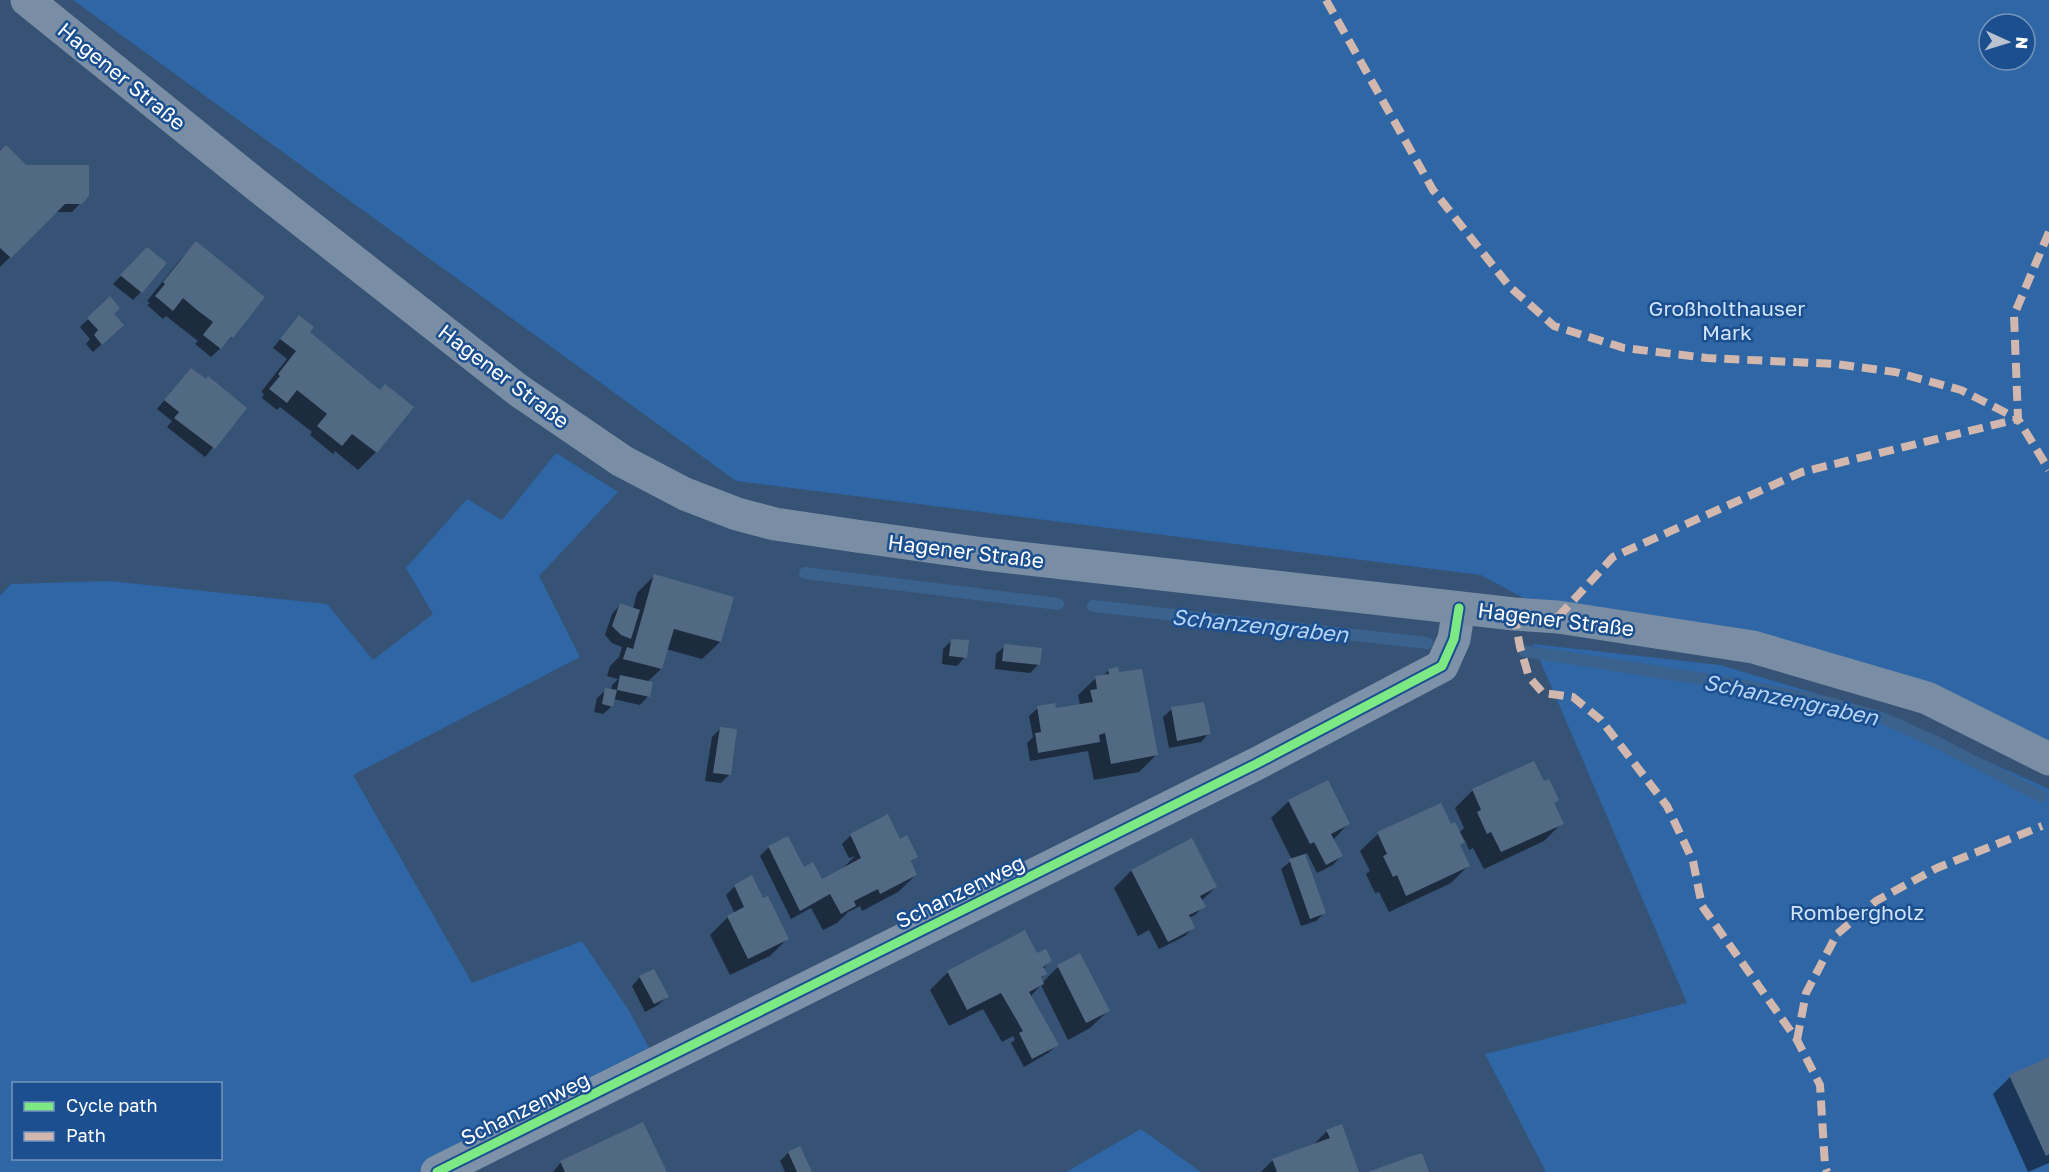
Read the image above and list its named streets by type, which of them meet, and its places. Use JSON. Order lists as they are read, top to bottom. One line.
{"streets":{"main road":["Hagener Straße"],"street":["Schanzenweg"]},"crossings":[["Hagener Straße","Schanzenweg"]],"water":["Schanzengraben"],"parks":["Großholthauser Mark","Rombergholz"],"legend":["Cycle path","Path"],"north":"right"}
